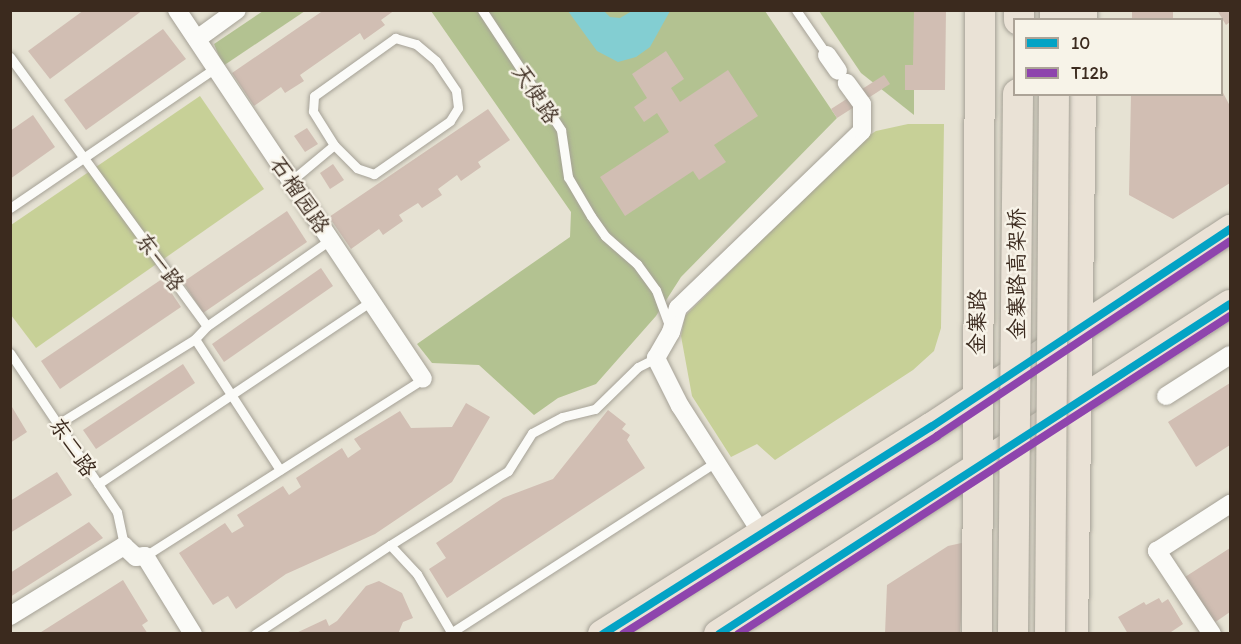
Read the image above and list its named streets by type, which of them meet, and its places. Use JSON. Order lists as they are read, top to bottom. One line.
{"streets":{"highway":["金寨路高架桥","金寨路"],"street":["石榴园路"],"lane":["天使路","东一路","东二路"]},"lines":["transit line 10","transit line T12b"],"legend":["10","T12b"]}
